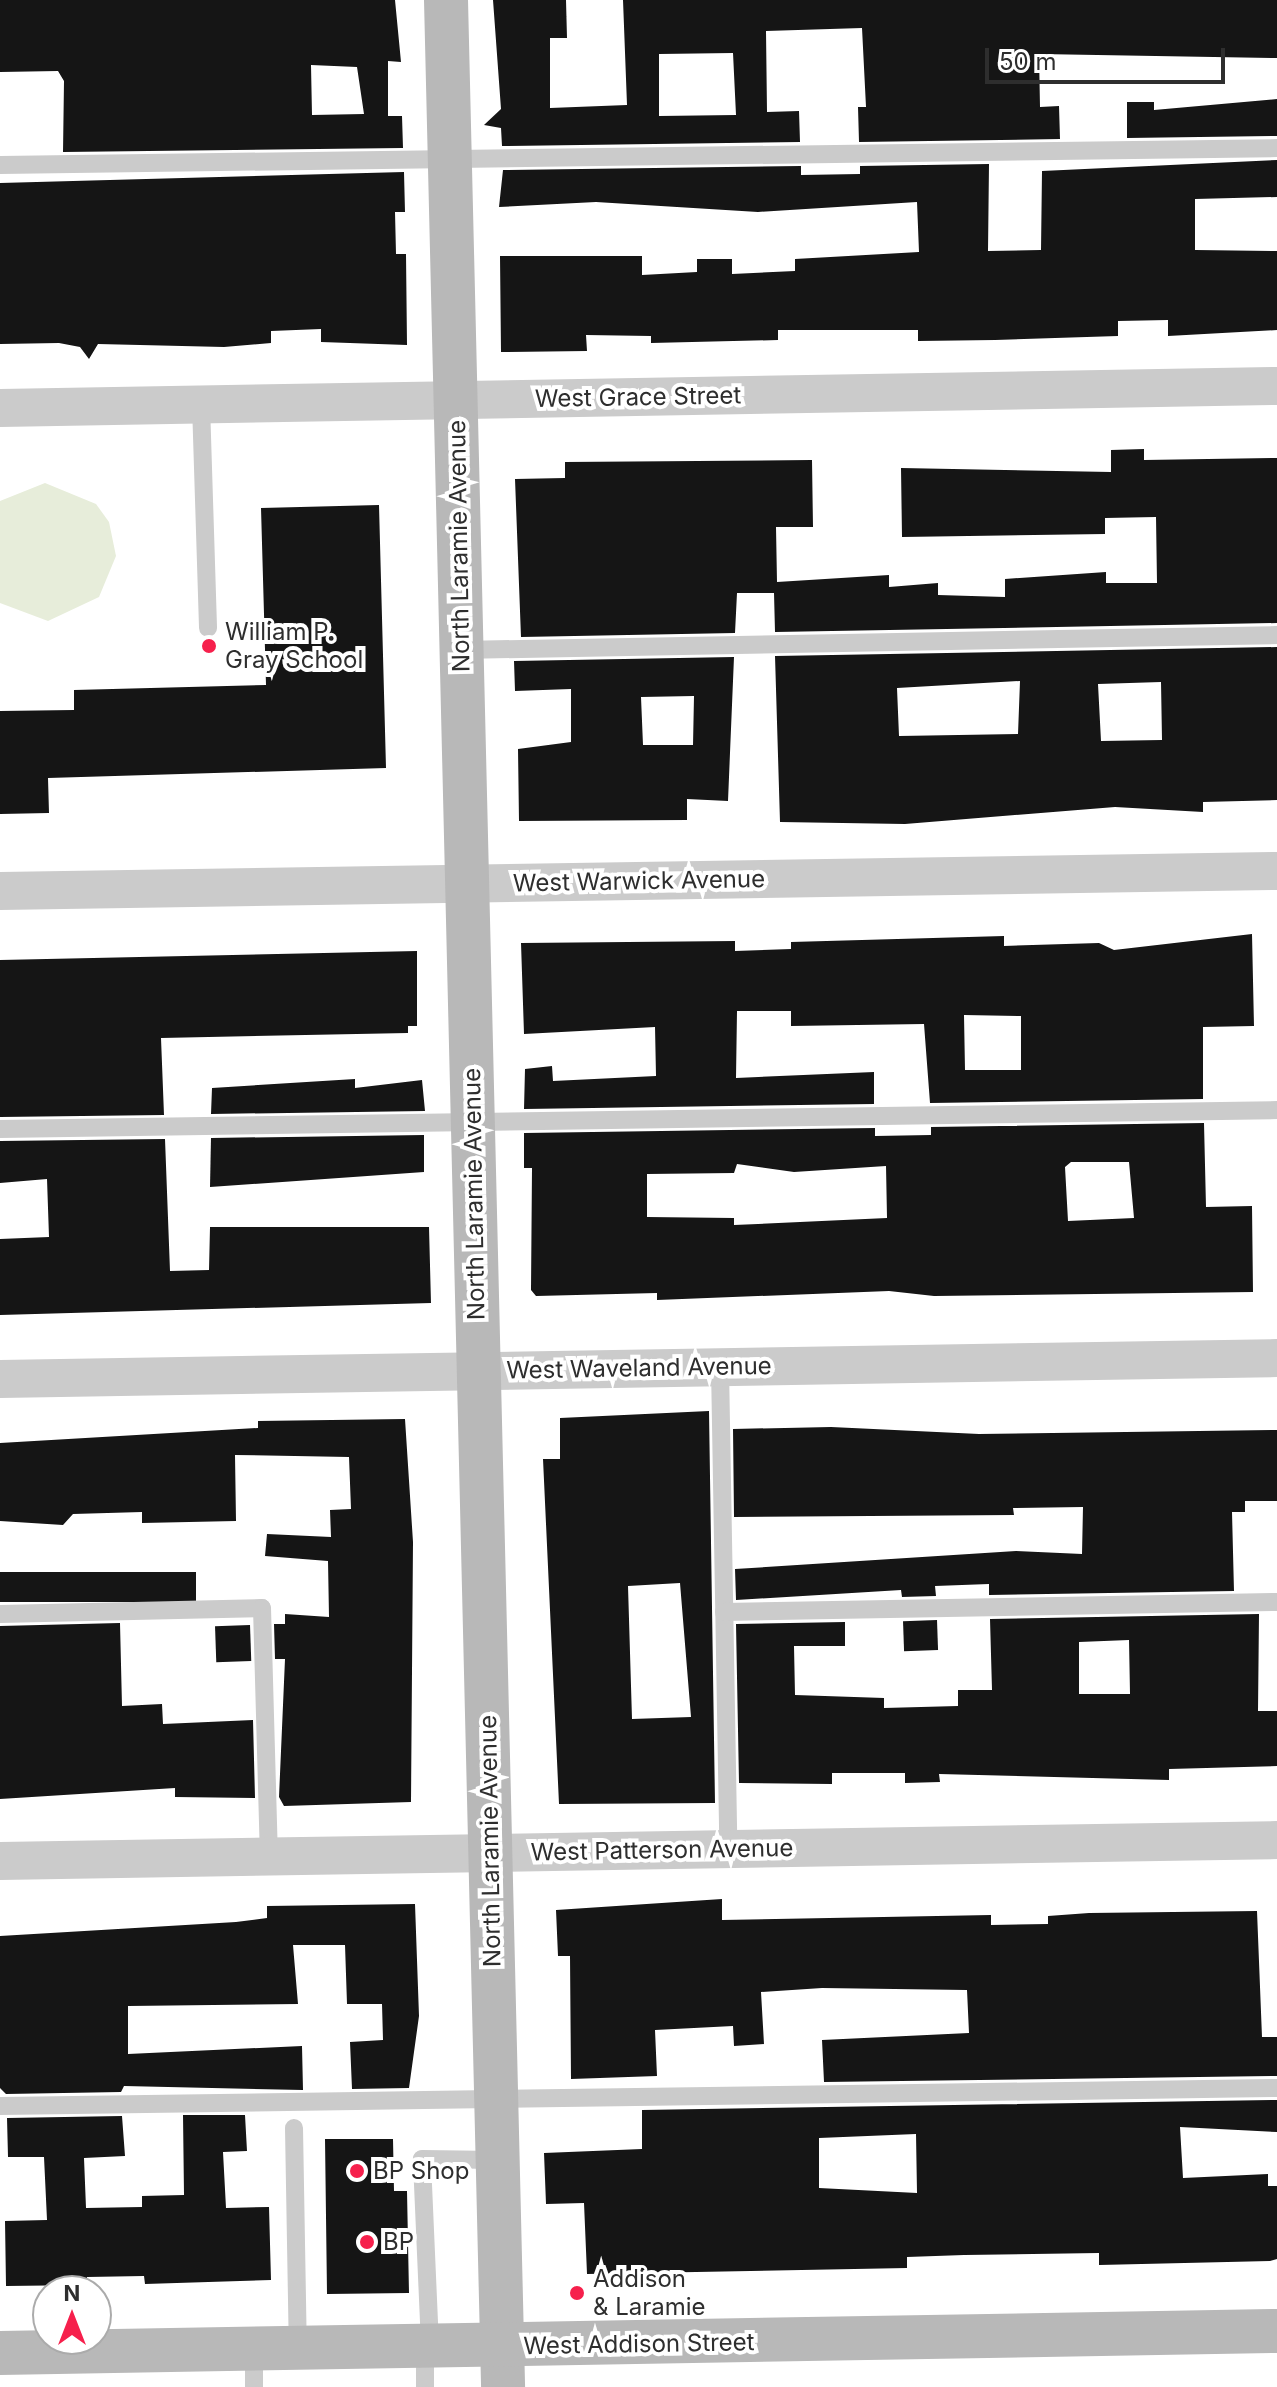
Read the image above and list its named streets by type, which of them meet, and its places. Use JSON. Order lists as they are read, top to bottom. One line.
{"streets":{"street":["West Grace Street","North Laramie Avenue","West Warwick Avenue","West Waveland Avenue","West Patterson Avenue","West Addison Street"]},"crossings":[["West Grace Street","North Laramie Avenue"],["North Laramie Avenue","West Warwick Avenue"],["North Laramie Avenue","West Waveland Avenue"],["North Laramie Avenue","West Patterson Avenue"],["North Laramie Avenue","West Addison Street"]],"places":["William P. Gray School","BP Shop","BP","Addison & Laramie"],"scale_bar":"50 m","north":"top"}
